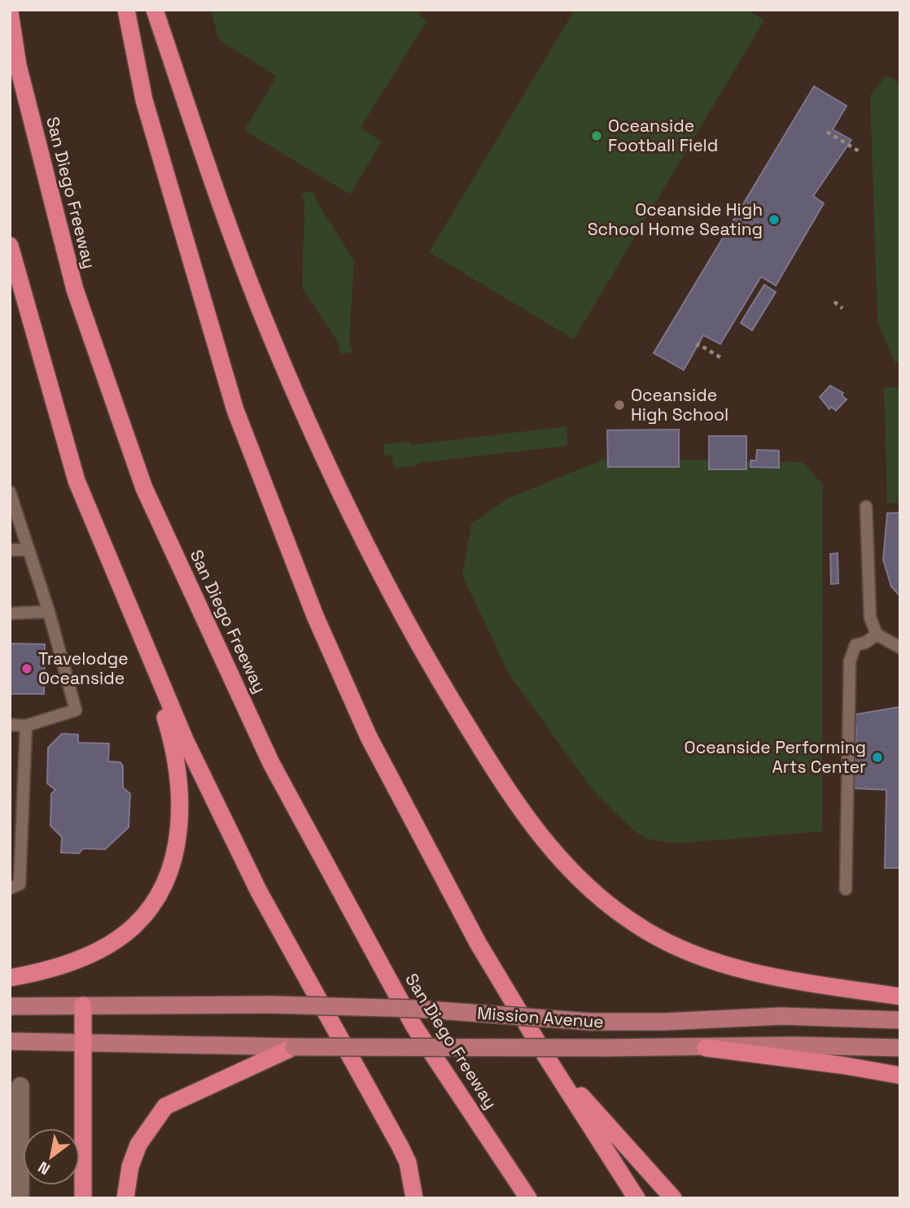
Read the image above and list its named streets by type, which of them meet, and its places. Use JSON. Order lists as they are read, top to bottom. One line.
{"streets":{"highway":["San Diego Freeway"],"main road":["Mission Avenue"]},"places":["Oceanside Football Field","Oceanside High School Home Seating","Oceanside High School","Travelodge Oceanside","Oceanside Performing Arts Center"],"north":"bottom left"}
